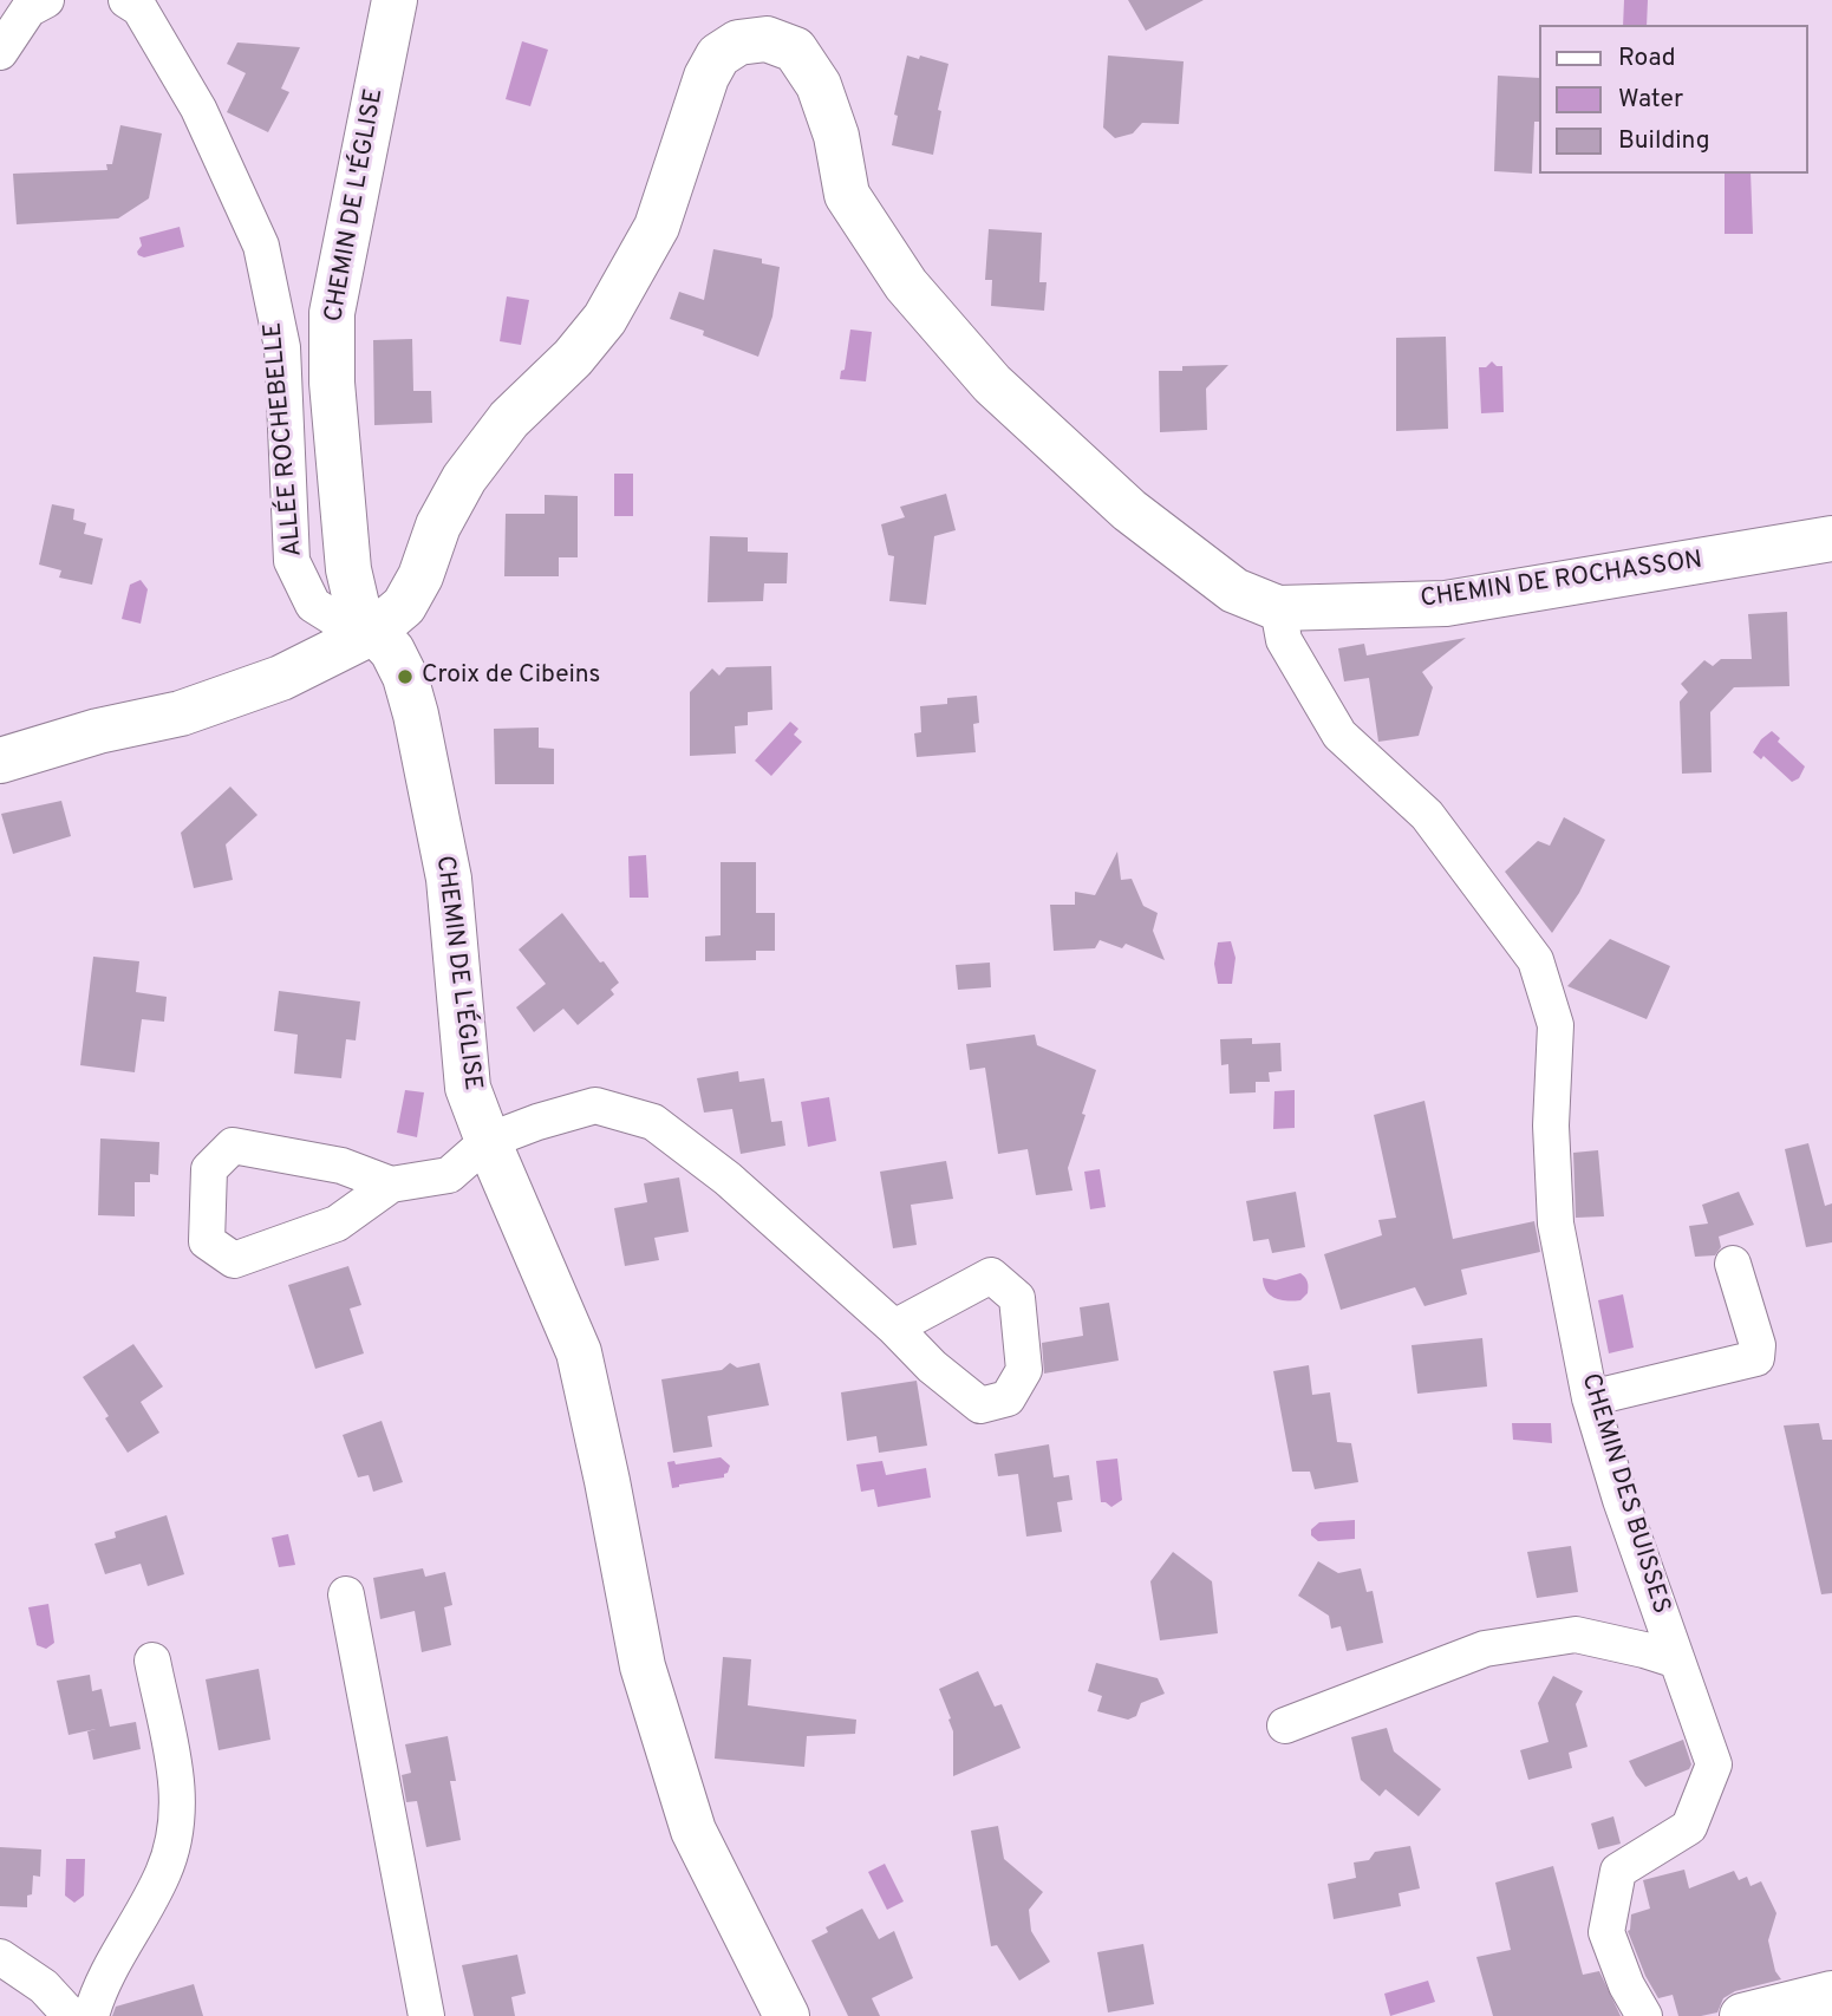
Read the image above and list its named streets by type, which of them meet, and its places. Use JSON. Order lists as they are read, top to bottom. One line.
{"streets":{"street":["CHEMIN DE L'ÉGLISE","ALLÉE ROCHEBELLE","CHEMIN DE ROCHASSON","CHEMIN DES BUISSES"]},"crossings":[["CHEMIN DE L'ÉGLISE","ALLÉE ROCHEBELLE"],["CHEMIN DE L'ÉGLISE","CHEMIN DE ROCHASSON"],["ALLÉE ROCHEBELLE","CHEMIN DE ROCHASSON"],["CHEMIN DE ROCHASSON","CHEMIN DES BUISSES"]],"places":["Croix de Cibeins"],"legend":["Road","Water","Building"]}
